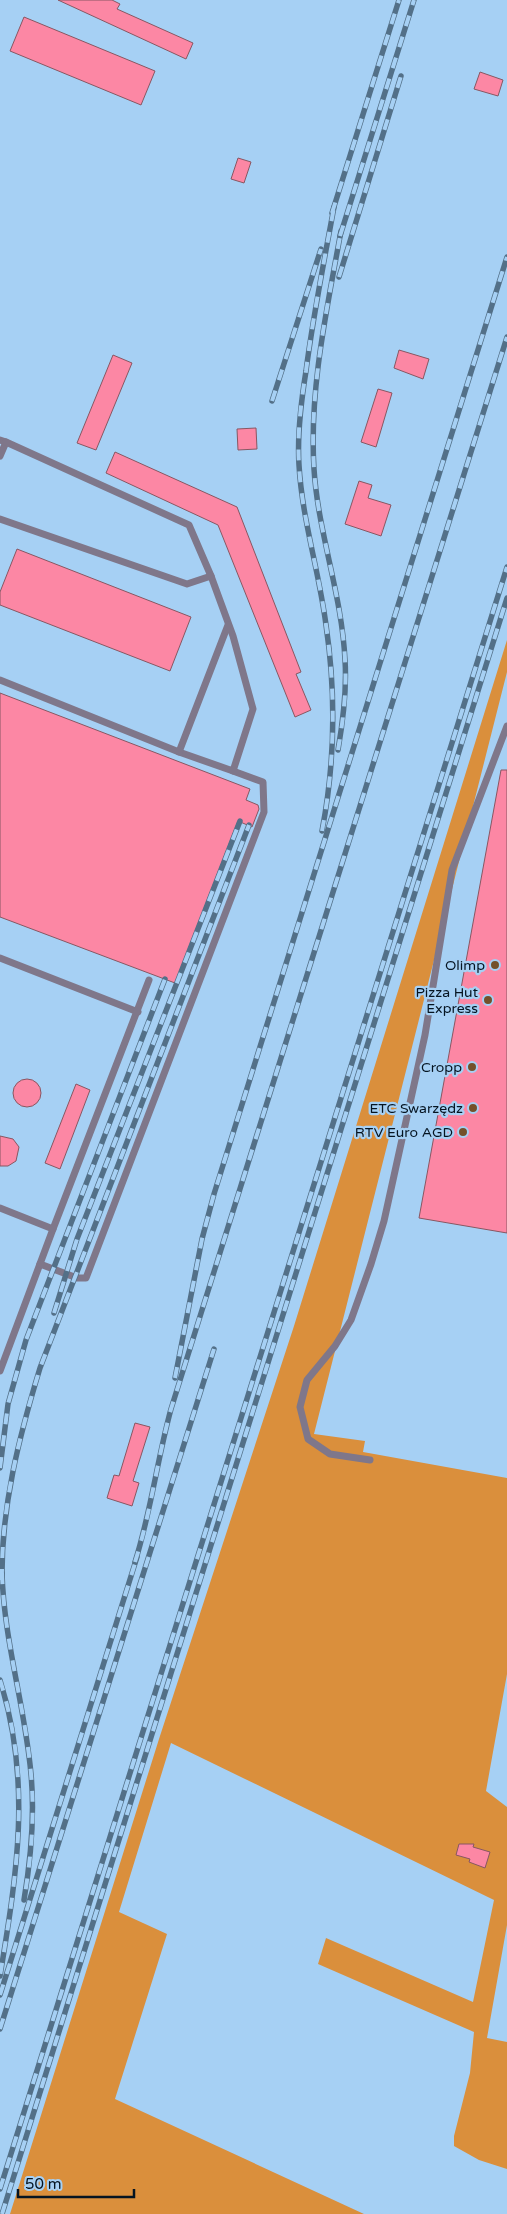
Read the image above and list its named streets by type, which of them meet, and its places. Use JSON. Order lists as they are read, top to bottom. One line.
{"places":["Olimp","Pizza Hut Express","Cropp","ETC Swarzędz","RTV Euro AGD"],"scale_bar":"50 m"}
